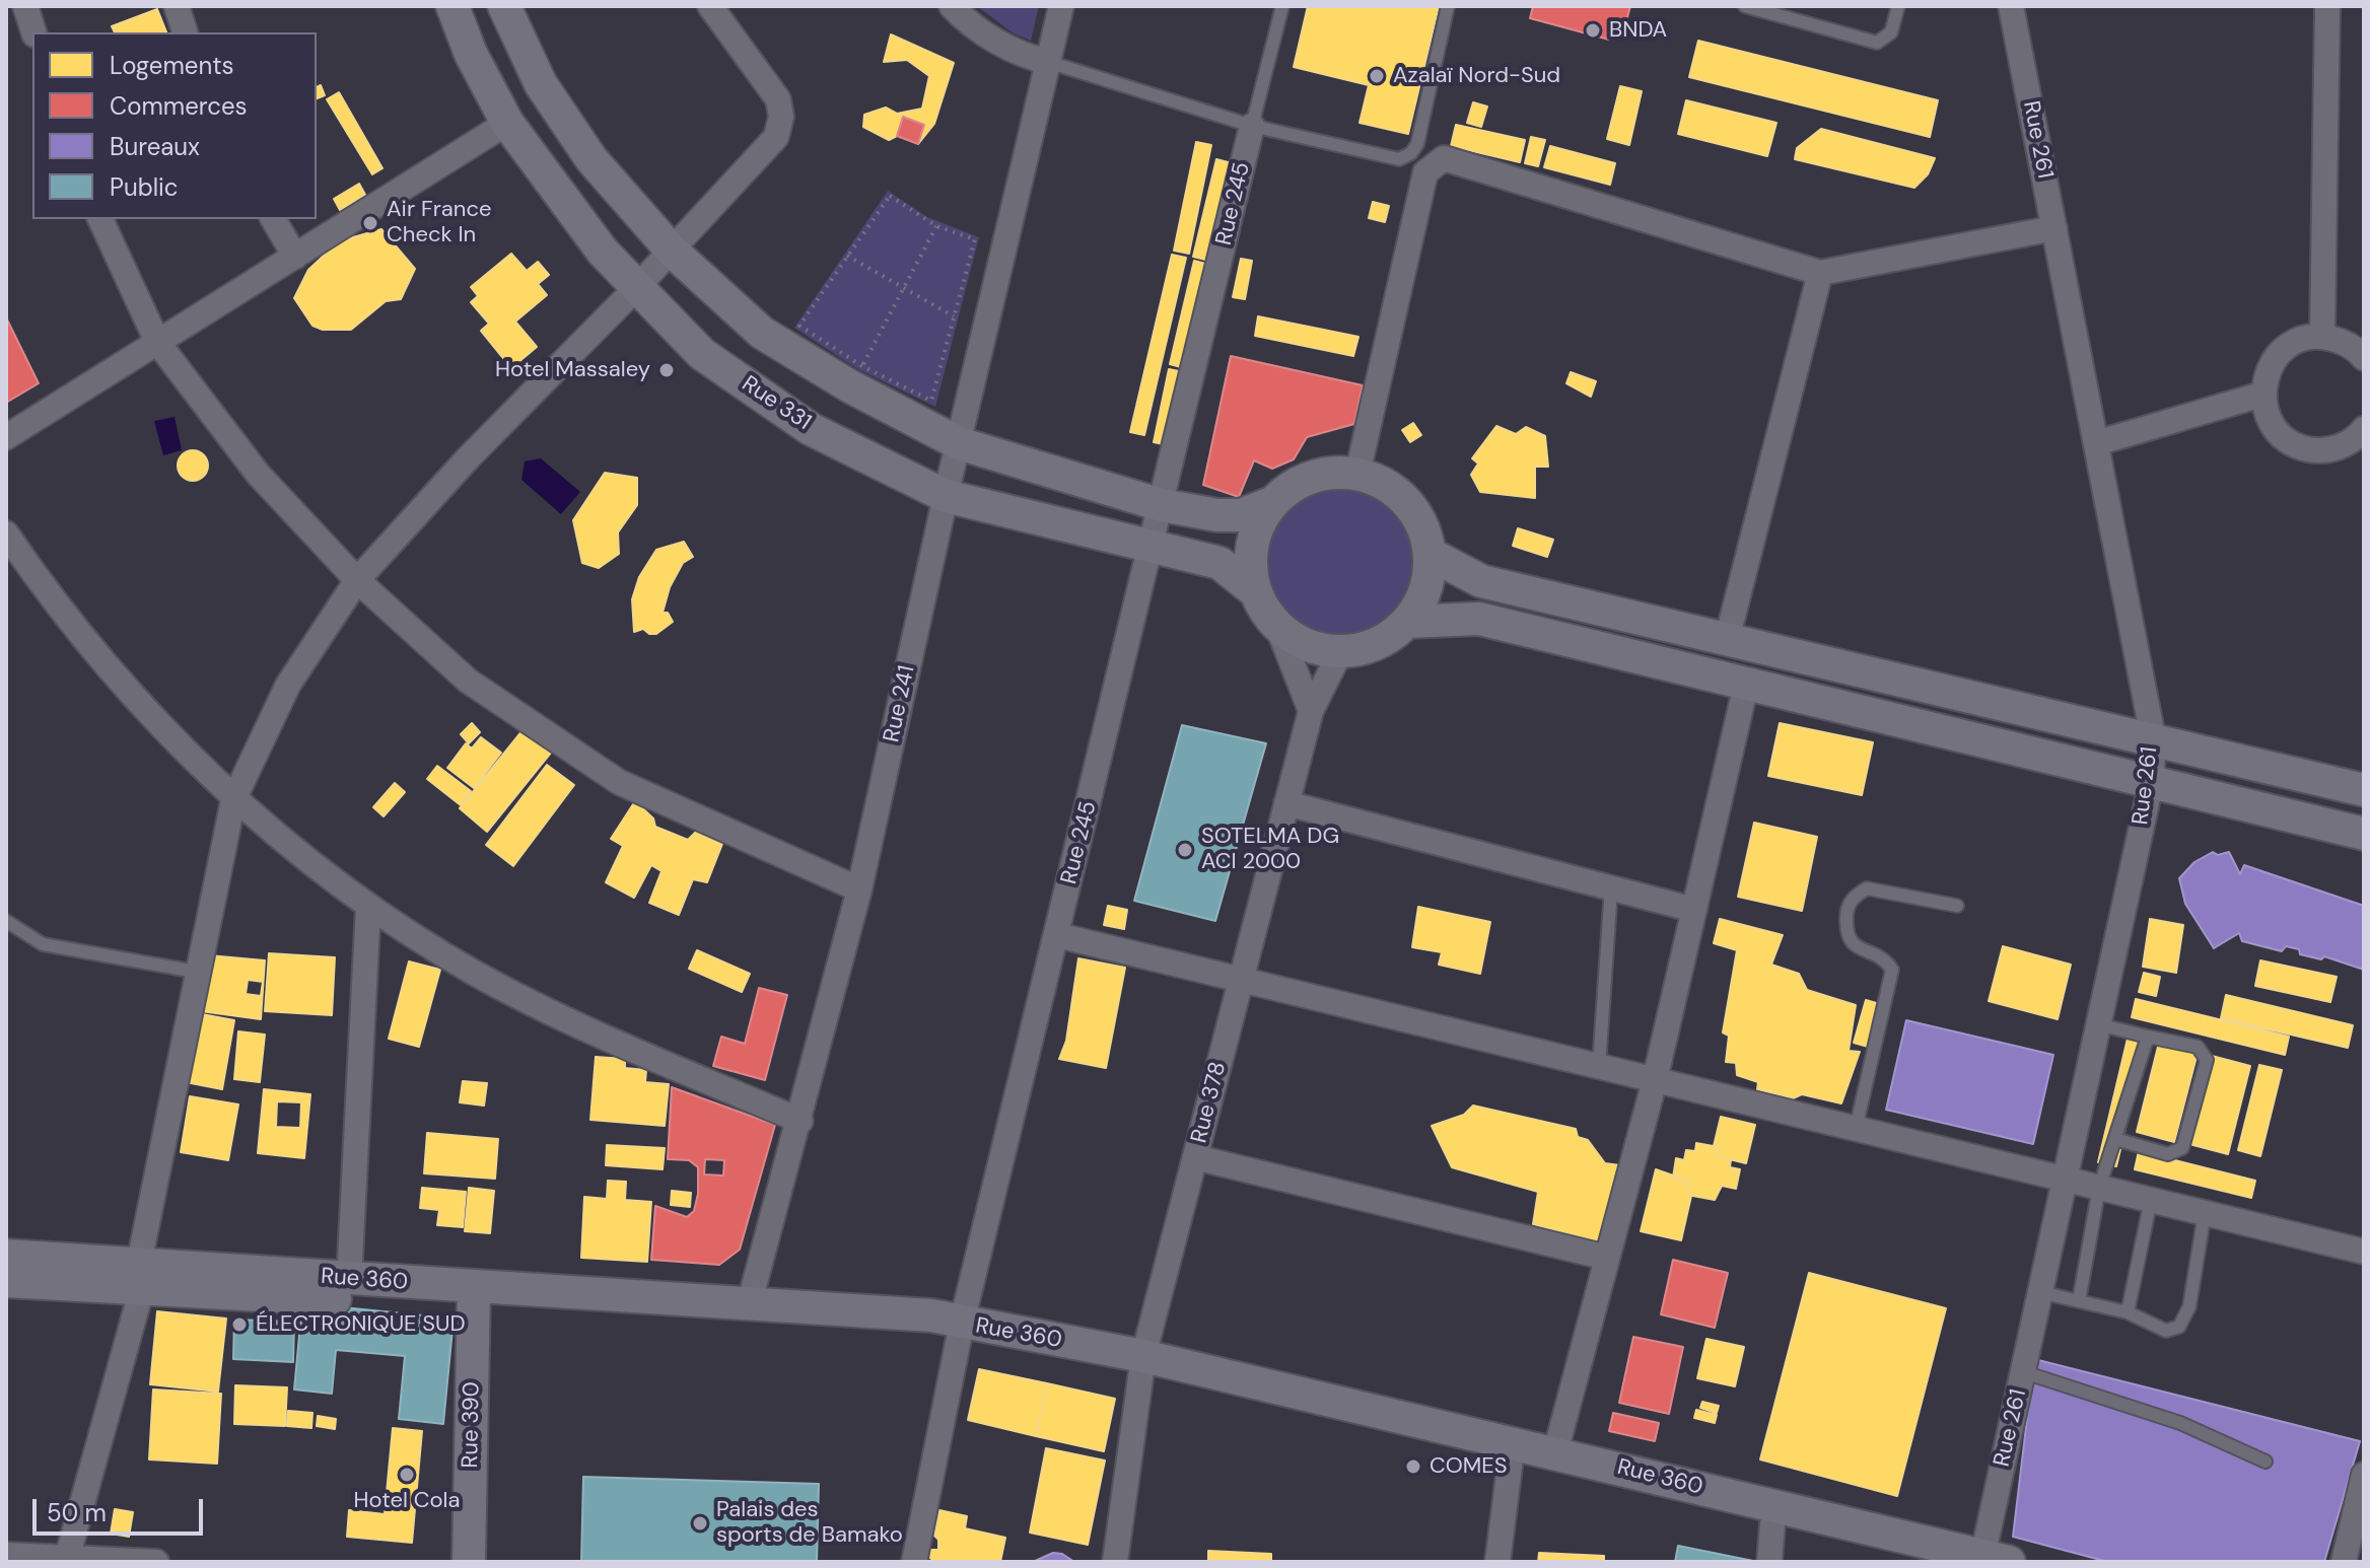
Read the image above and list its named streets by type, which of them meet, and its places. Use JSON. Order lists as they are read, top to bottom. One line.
{"streets":{"street":["Rue 261","Rue 245","Rue 331","Rue 241","Rue 378","Rue 360","Rue 390"]},"crossings":[["Rue 261","Rue 360"],["Rue 245","Rue 331"],["Rue 245","Rue 360"],["Rue 331","Rue 241"],["Rue 331","Rue 378"],["Rue 241","Rue 360"],["Rue 378","Rue 360"],["Rue 360","Rue 390"]],"places":["BNDA","Azalaï Nord-Sud","Air France Check In","Hotel Massaley","SOTELMA DG ACI 2000","ÉLECTRONIQUE SUD","COMES","Hotel Cola","Palais des sports de Bamako"],"legend":["Logements","Commerces","Bureaux","Public"],"scale_bar":"50 m"}
